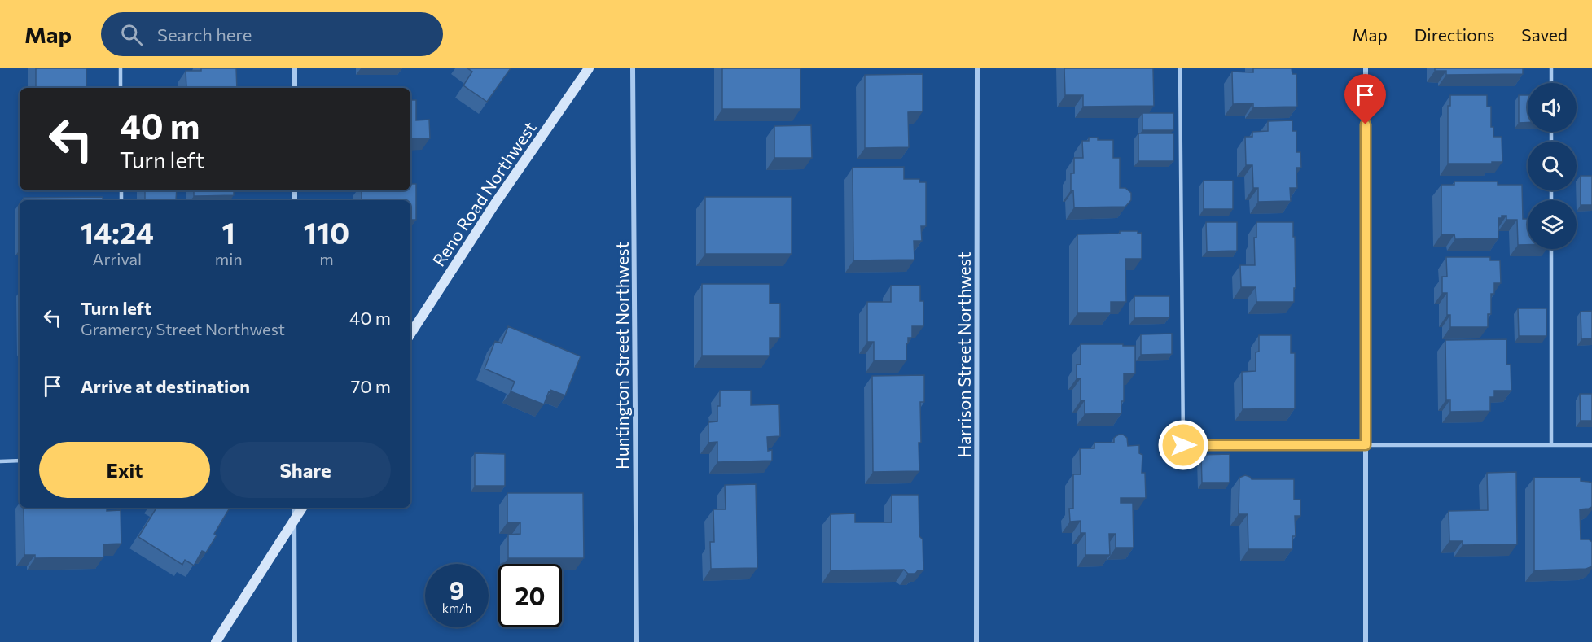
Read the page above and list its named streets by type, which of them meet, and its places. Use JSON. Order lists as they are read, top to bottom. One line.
{"streets":{"main road":["Reno Road Northwest"],"street":["Harrison Street Northwest","Huntington Street Northwest"]},"page":{"header":"Map","search":"Search here","nav":["Map","Directions","Saved"],"turn":["40 m","Turn left"],"eta":["14:24","Arrival","1","min","110","m"],"list":[{"name":"Turn left","note":"Gramercy Street Northwest","value":"40 m"},{"name":"Arrive at destination","value":"70 m"}],"buttons":["Exit","Share"],"speed":"9 km/h","limit":"20"}}
